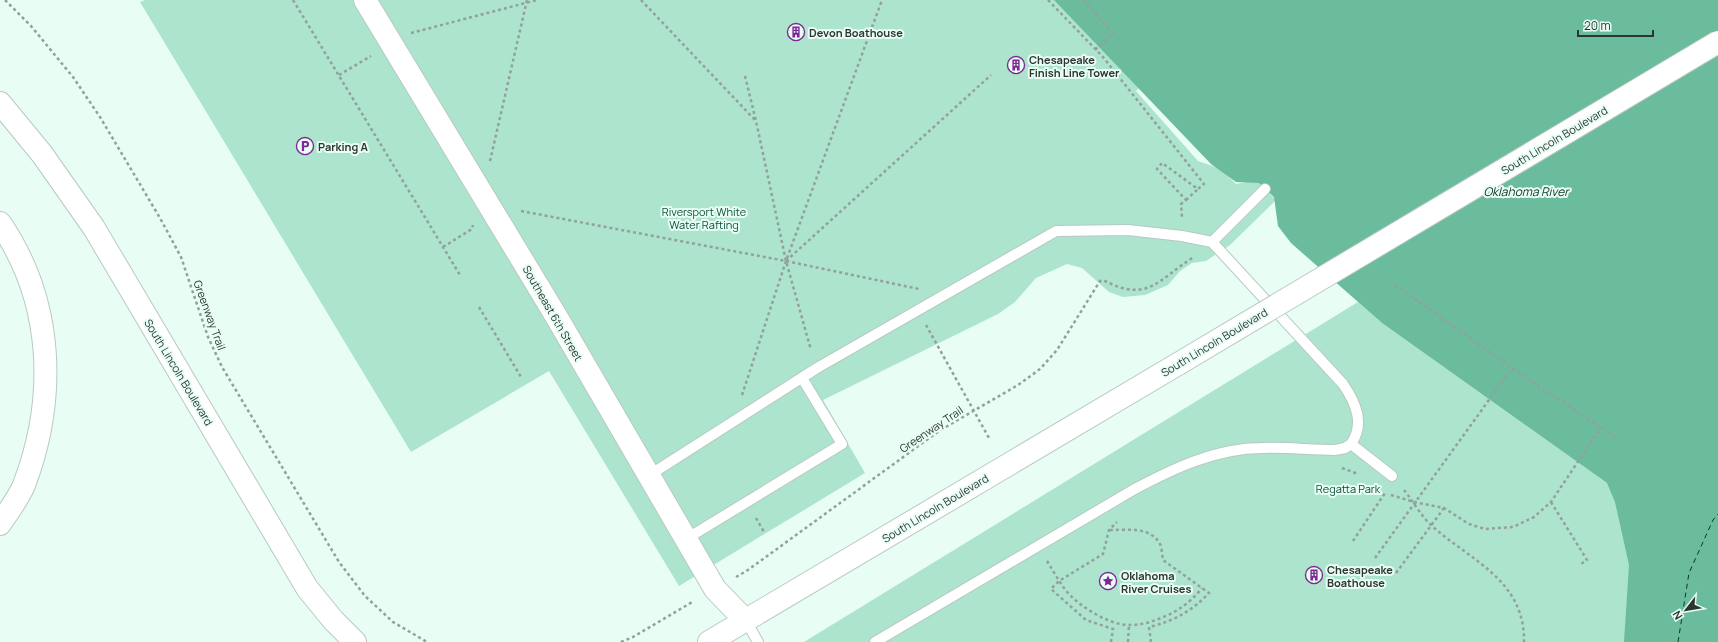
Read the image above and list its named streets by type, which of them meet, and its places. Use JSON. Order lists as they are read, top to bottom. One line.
{"streets":{"main road":["South Lincoln Boulevard","Southeast 6th Street"],"path":["Greenway Trail"]},"crossings":[["South Lincoln Boulevard","Southeast 6th Street"]],"water":["Oklahoma River"],"parks":["Riversport White Water Rafting","Regatta Park"],"places":{"building":["Devon Boathouse","Chesapeake Finish Line Tower","Chesapeake Boathouse"],"parking":["Parking A"],"place":["Oklahoma River Cruises"]},"scale_bar":"20 m","north":"bottom left"}
